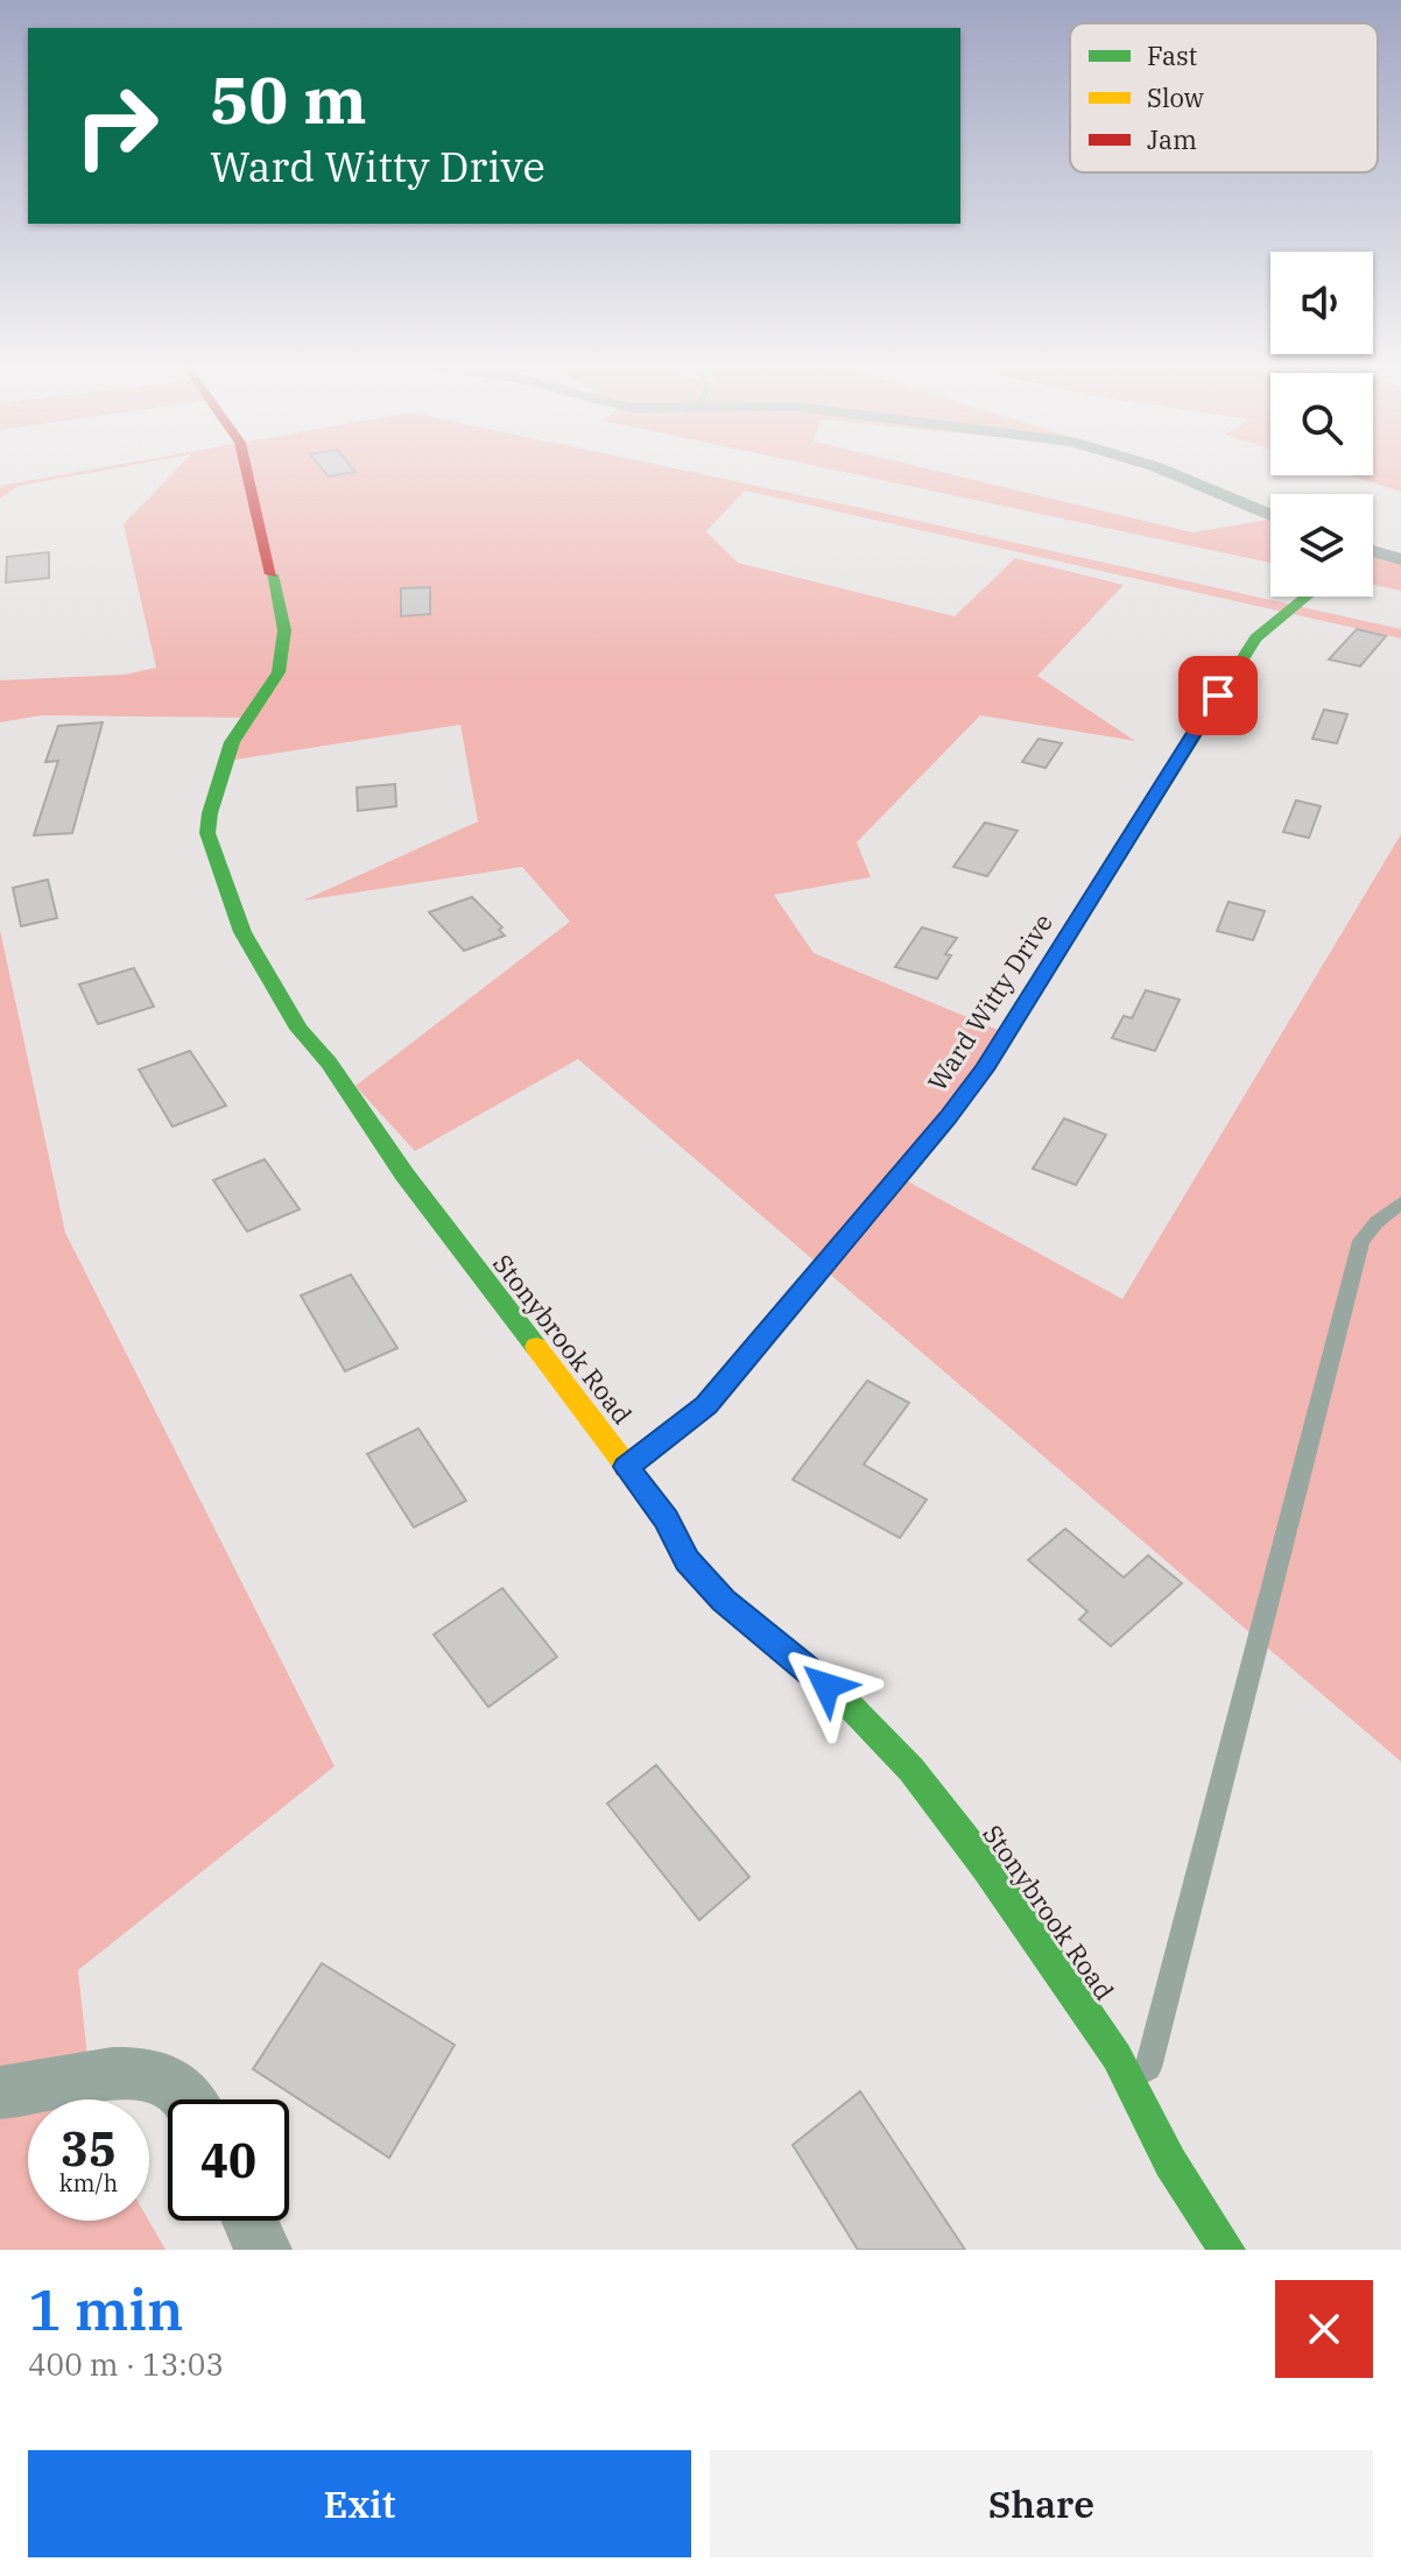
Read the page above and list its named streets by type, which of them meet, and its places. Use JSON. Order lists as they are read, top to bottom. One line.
{"streets":{"street":["Ward Witty Drive","Stonybrook Road"]},"crossings":[["Ward Witty Drive","Stonybrook Road"]],"legend":["Fast","Slow","Jam"],"page":{"turn":["50 m","Ward Witty Drive"],"speed":"35 km/h","limit":"40","heading":["1 min","400 m · 13:03"],"buttons":["Exit","Share"]}}
